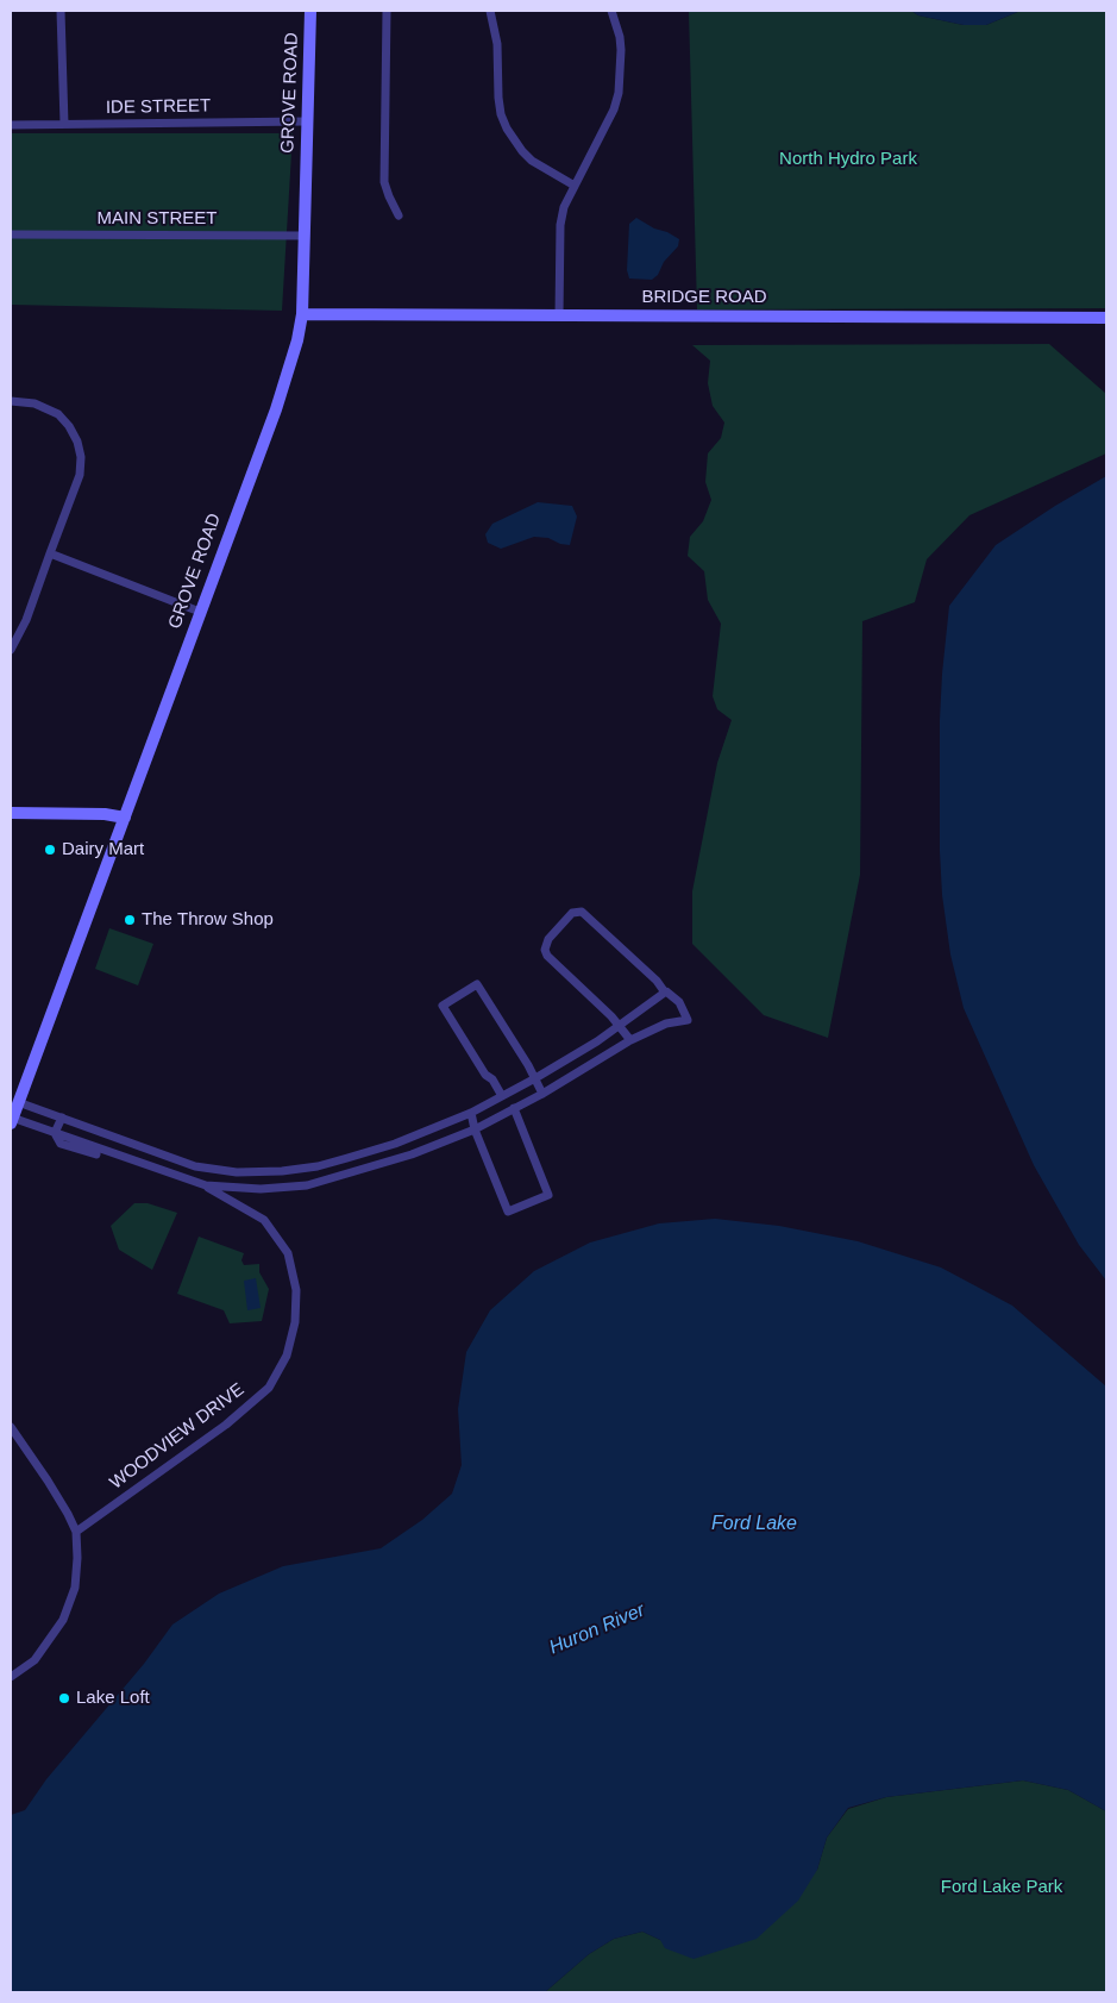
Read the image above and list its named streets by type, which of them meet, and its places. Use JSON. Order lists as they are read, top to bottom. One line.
{"streets":{"main road":["GROVE ROAD","BRIDGE ROAD"],"street":["IDE STREET","MAIN STREET","WOODVIEW DRIVE"]},"crossings":[["GROVE ROAD","IDE STREET"],["GROVE ROAD","MAIN STREET"],["GROVE ROAD","BRIDGE ROAD"]],"water":["Ford Lake","Huron River"],"parks":["North Hydro Park","Ford Lake Park"],"places":["Dairy Mart","The Throw Shop","Lake Loft"]}
